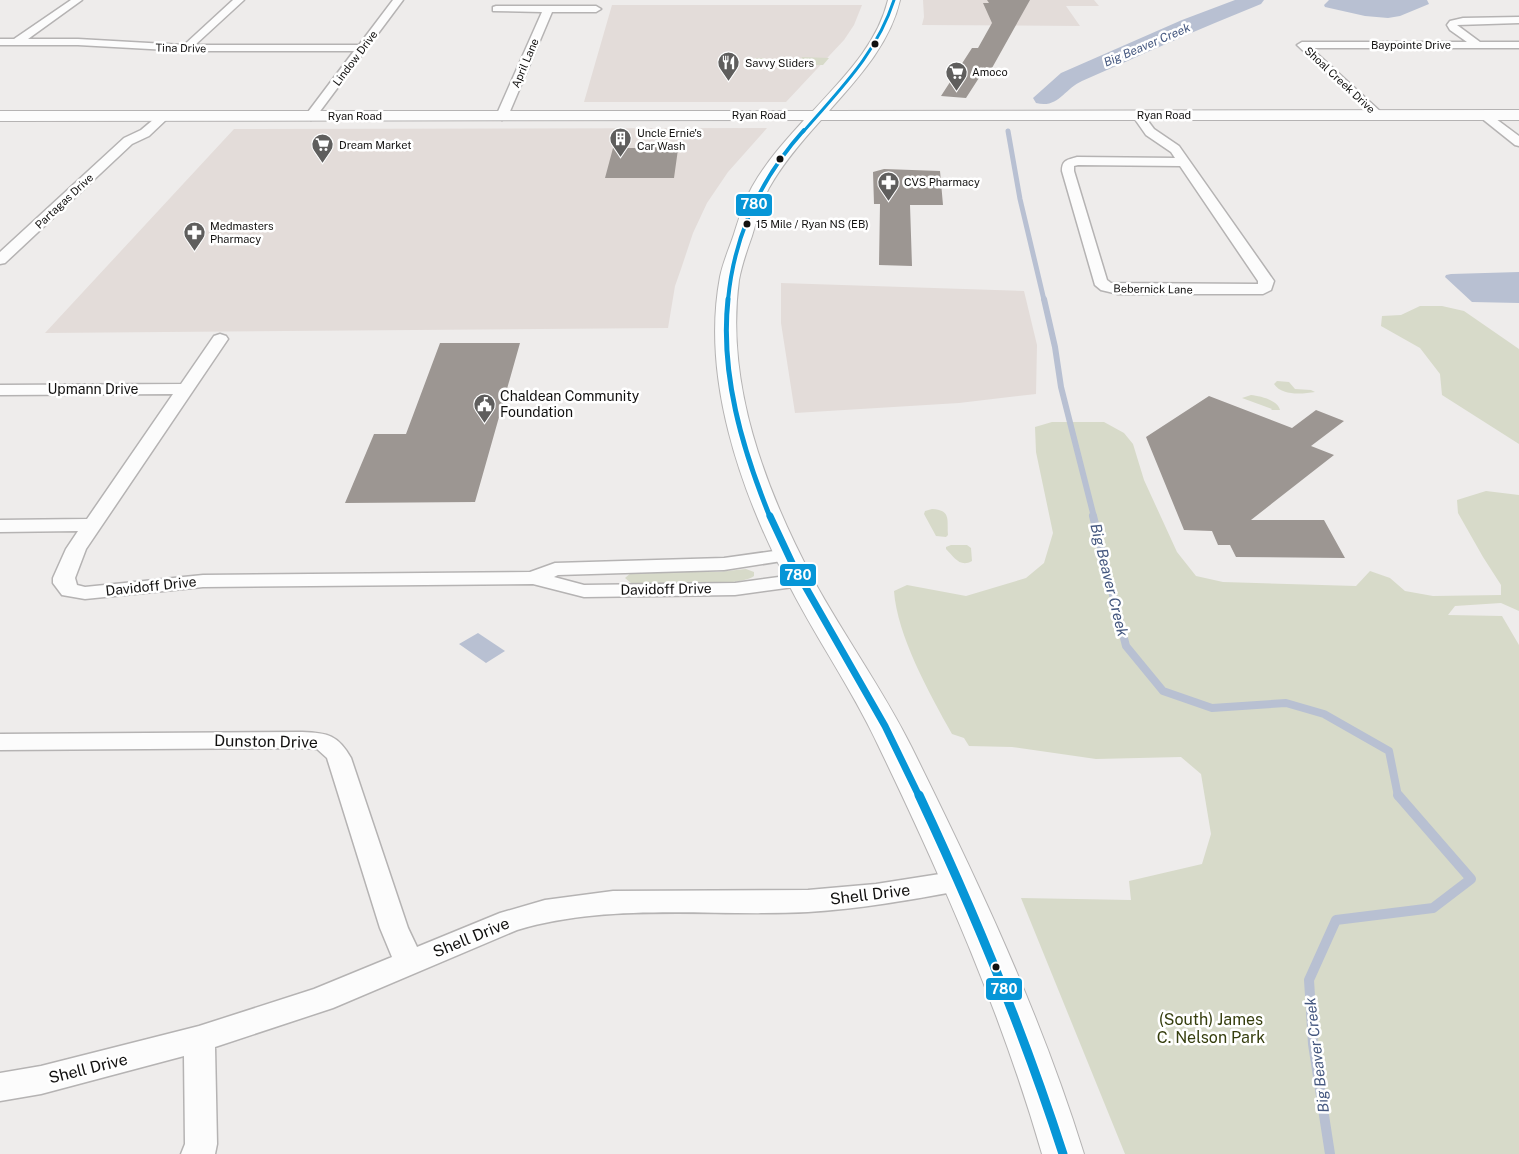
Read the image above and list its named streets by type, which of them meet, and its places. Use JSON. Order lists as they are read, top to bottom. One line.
{"streets":{"main road":["Ryan Road"],"street":["Baypointe Drive","Tina Drive","Lindow Drive","April Lane","Shoal Creek Drive","Partagas Drive","Bebernick Lane","Upmann Drive","Davidoff Drive","Dunston Drive","Shell Drive"]},"crossings":[["Baypointe Drive","Shoal Creek Drive"],["Tina Drive","Lindow Drive"],["Lindow Drive","Ryan Road"],["April Lane","Ryan Road"],["Shoal Creek Drive","Ryan Road"],["Ryan Road","Bebernick Lane"],["Upmann Drive","Davidoff Drive"],["Dunston Drive","Shell Drive"]],"water":["Big Beaver Creek"],"parks":["(South) James C. Nelson Park"],"places":{"restaurant":["Savvy Sliders"],"supermarket":["Amoco","Dream Market"],"building":["Uncle Ernie's Car Wash"],"pharmacy":["CVS Pharmacy","Medmasters Pharmacy"],"other":["15 Mile / Ryan NS (EB)"],"public building":["Chaldean Community Foundation"]},"lines":["transit line 780"]}
